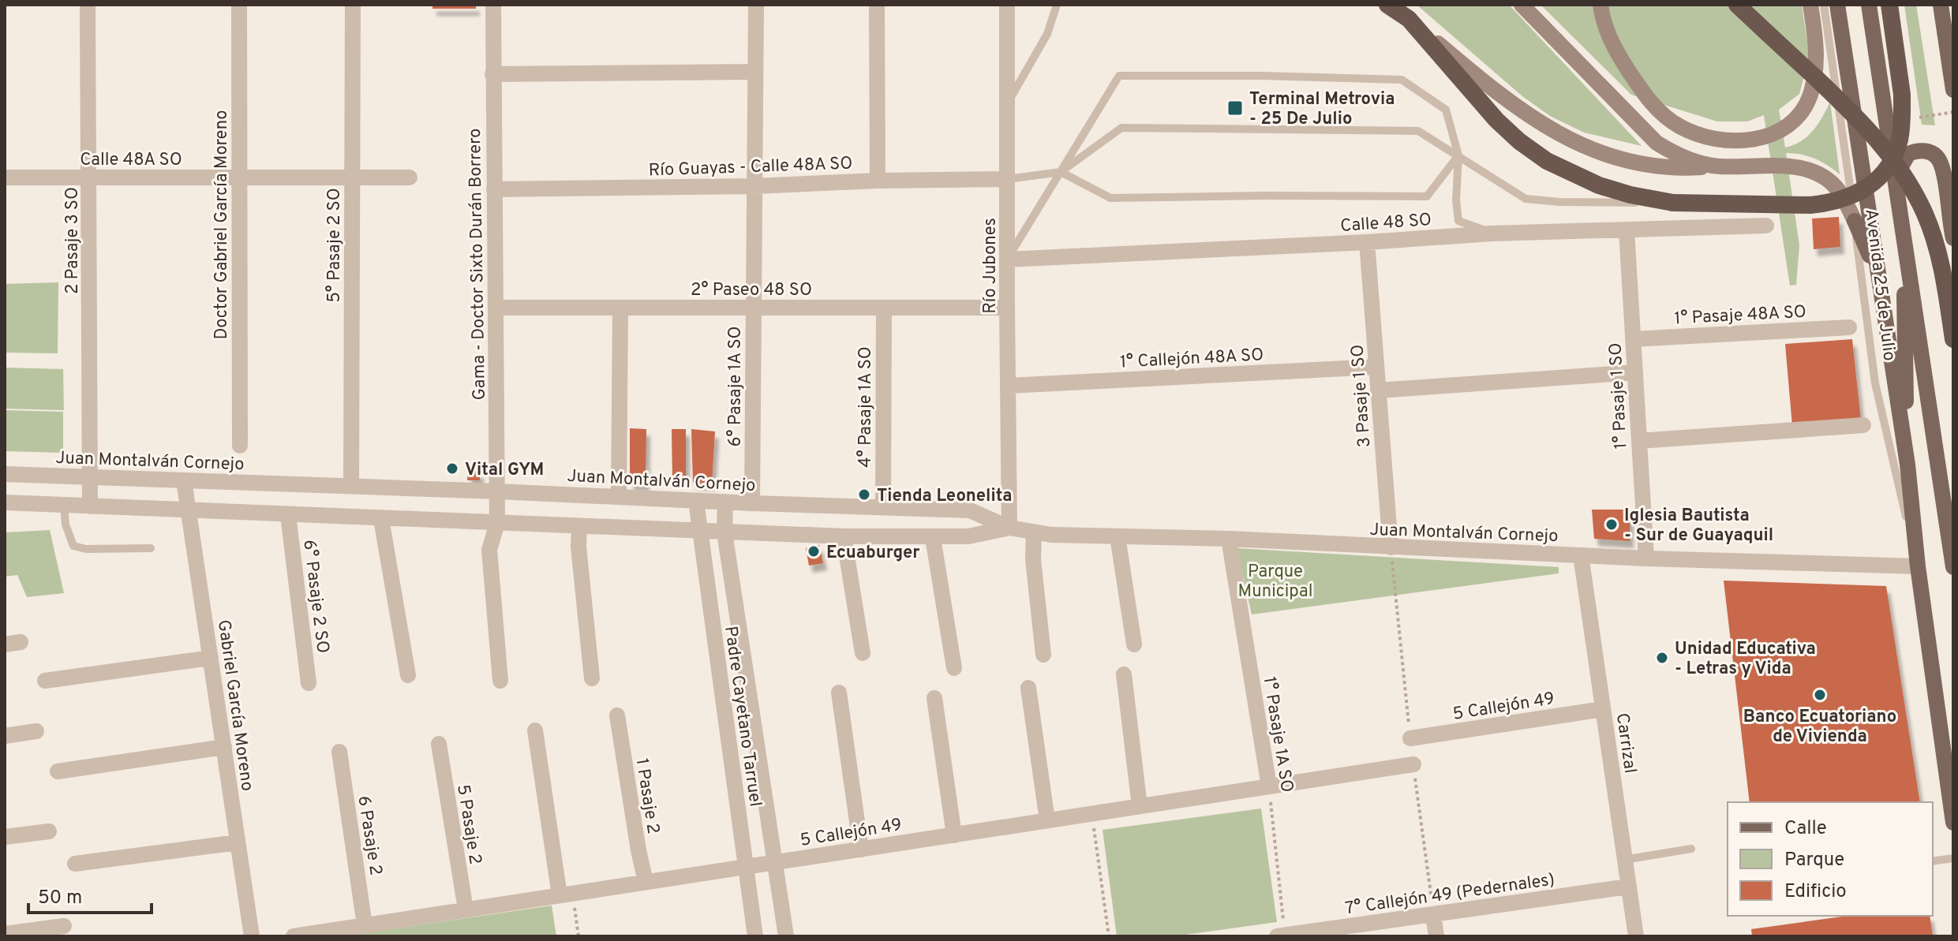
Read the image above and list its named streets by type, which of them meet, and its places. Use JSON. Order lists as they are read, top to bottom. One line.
{"streets":{"main road":["Avenida 25 de Julio"],"street":["Calle 48A SO","Río Guayas - Calle 48A SO","Calle 48 SO","Doctor Gabriel García Moreno","2 Pasaje 3 SO","5° Pasaje 2 SO","Gama - Doctor Sixto Durán Borrero","Río Jubones","2° Paseo 48 SO","1° Pasaje 48A SO","1° Callejón 48A SO","6° Pasaje 1A SO","3 Pasaje 1 SO","1° Pasaje 1 SO","4° Pasaje 1A SO","Juan Montalván Cornejo","6° Pasaje 2 SO","Gabriel García Moreno","5 Callejón 49","Padre Cayetano Tarruel","1° Pasaje 1A SO","Carrizal","1 Pasaje 2","5 Pasaje 2","6 Pasaje 2","7° Callejón 49 (Pedernales)"]},"crossings":[["Calle 48A SO","Doctor Gabriel García Moreno"],["Calle 48A SO","2 Pasaje 3 SO"],["Calle 48A SO","5° Pasaje 2 SO"],["Río Guayas - Calle 48A SO","Gama - Doctor Sixto Durán Borrero"],["Río Guayas - Calle 48A SO","Río Jubones"],["Río Guayas - Calle 48A SO","6° Pasaje 1A SO"],["Calle 48 SO","Río Jubones"],["Calle 48 SO","3 Pasaje 1 SO"],["Calle 48 SO","1° Pasaje 1 SO"],["2 Pasaje 3 SO","Juan Montalván Cornejo"],["5° Pasaje 2 SO","Juan Montalván Cornejo"],["Gama - Doctor Sixto Durán Borrero","2° Paseo 48 SO"],["Gama - Doctor Sixto Durán Borrero","Juan Montalván Cornejo"],["Río Jubones","2° Paseo 48 SO"],["Río Jubones","1° Callejón 48A SO"],["Río Jubones","Juan Montalván Cornejo"],["Avenida 25 de Julio","Juan Montalván Cornejo"],["2° Paseo 48 SO","6° Pasaje 1A SO"],["2° Paseo 48 SO","4° Pasaje 1A SO"],["1° Pasaje 48A SO","1° Pasaje 1 SO"],["1° Callejón 48A SO","3 Pasaje 1 SO"],["6° Pasaje 1A SO","Juan Montalván Cornejo"],["3 Pasaje 1 SO","Juan Montalván Cornejo"],["1° Pasaje 1 SO","Juan Montalván Cornejo"],["4° Pasaje 1A SO","Juan Montalván Cornejo"],["Juan Montalván Cornejo","6° Pasaje 2 SO"],["Juan Montalván Cornejo","Gabriel García Moreno"],["Juan Montalván Cornejo","Padre Cayetano Tarruel"],["Juan Montalván Cornejo","1° Pasaje 1A SO"],["Juan Montalván Cornejo","Carrizal"],["5 Callejón 49","Padre Cayetano Tarruel"],["5 Callejón 49","1° Pasaje 1A SO"],["5 Callejón 49","Carrizal"],["5 Callejón 49","1 Pasaje 2"],["5 Callejón 49","5 Pasaje 2"],["5 Callejón 49","6 Pasaje 2"],["1° Pasaje 1A SO","7° Callejón 49 (Pedernales)"],["Carrizal","7° Callejón 49 (Pedernales)"]],"parks":["Parque Municipal"],"places":{"transit":["Terminal Metrovia - 25 De Julio"],"other":["Vital GYM","Tienda Leonelita","Iglesia Bautista - Sur de Guayaquil","Ecuaburger","Unidad Educativa - Letras y Vida","Banco Ecuatoriano de Vivienda"]},"legend":["Calle","Parque","Edificio"],"scale_bar":"50 m"}
